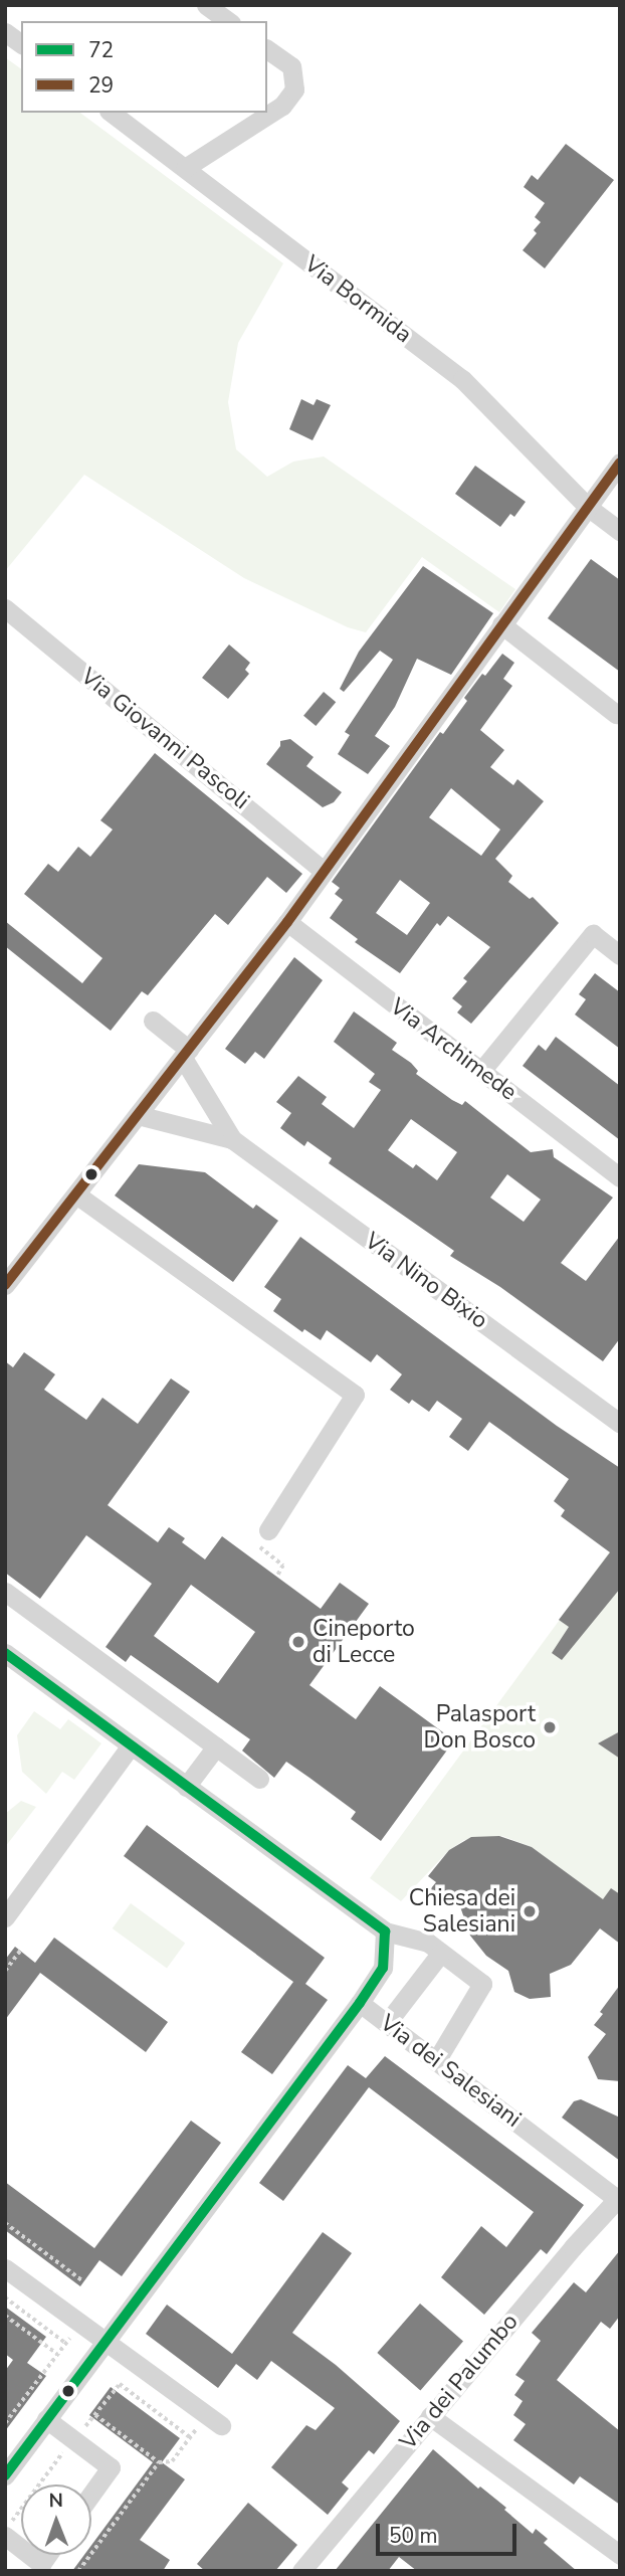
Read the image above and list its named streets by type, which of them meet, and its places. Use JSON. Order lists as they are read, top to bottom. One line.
{"streets":{"street":["Via Bormida","Via Giovanni Pascoli","Via Archimede","Via Nino Bixio","Via dei Salesiani","Via dei Palumbo"]},"crossings":[["Via dei Salesiani","Via dei Palumbo"]],"places":["Cineporto di Lecce","Palasport Don Bosco","Chiesa dei Salesiani"],"lines":["transit line 29","transit line 72"],"legend":["72","29"],"scale_bar":"50 m","north":"top"}
